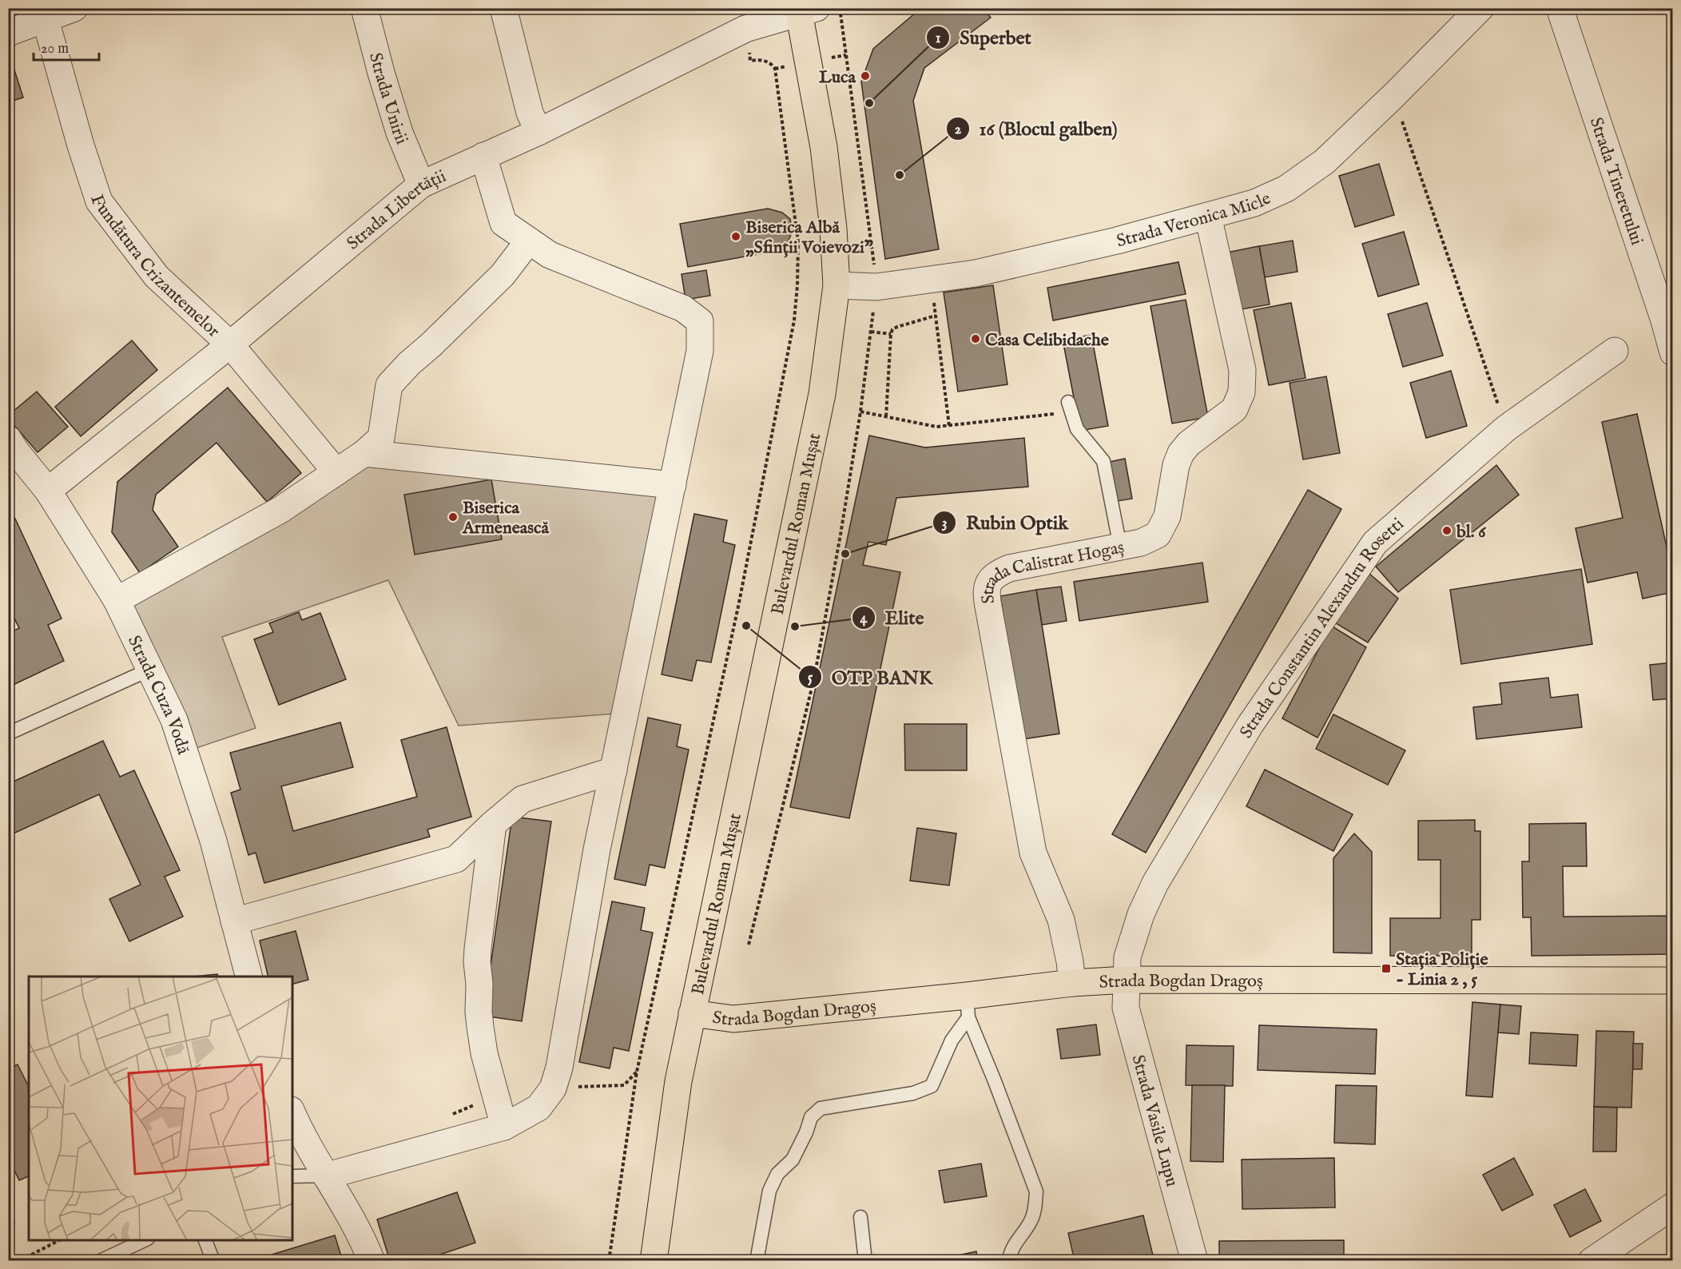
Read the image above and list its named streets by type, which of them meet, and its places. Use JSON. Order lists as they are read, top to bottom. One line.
{"streets":{"main road":["Bulevardul Roman Mușat","Strada Bogdan Dragoș"],"street":["Strada Unirii","Strada Tineretului","Strada Libertății","Strada Veronica Micle","Fundătura Crizantemelor","Strada Calistrat Hogaș","Strada Constantin Alexandru Rosetti","Strada Cuza Vodă","Strada Vasile Lupu"]},"crossings":[["Strada Unirii","Strada Libertății"],["Strada Libertății","Fundătura Crizantemelor"],["Strada Libertății","Bulevardul Roman Mușat"],["Strada Libertății","Strada Cuza Vodă"],["Strada Veronica Micle","Bulevardul Roman Mușat"],["Strada Veronica Micle","Strada Calistrat Hogaș"],["Bulevardul Roman Mușat","Strada Bogdan Dragoș"],["Strada Calistrat Hogaș","Strada Bogdan Dragoș"],["Strada Constantin Alexandru Rosetti","Strada Bogdan Dragoș"],["Strada Constantin Alexandru Rosetti","Strada Vasile Lupu"],["Strada Bogdan Dragoș","Strada Vasile Lupu"]],"places":{"other":["Luca","Superbet","16 (Blocul galben)","Biserica Albă „Sfinții Voievozi”","Casa Celibidache","Biserica Armenească","bl. 6","Rubin Optik","OTP BANK","Elite"],"transit":["Stația Poliție - Linia 2 , 5"]},"scale_bar":"20 m"}
